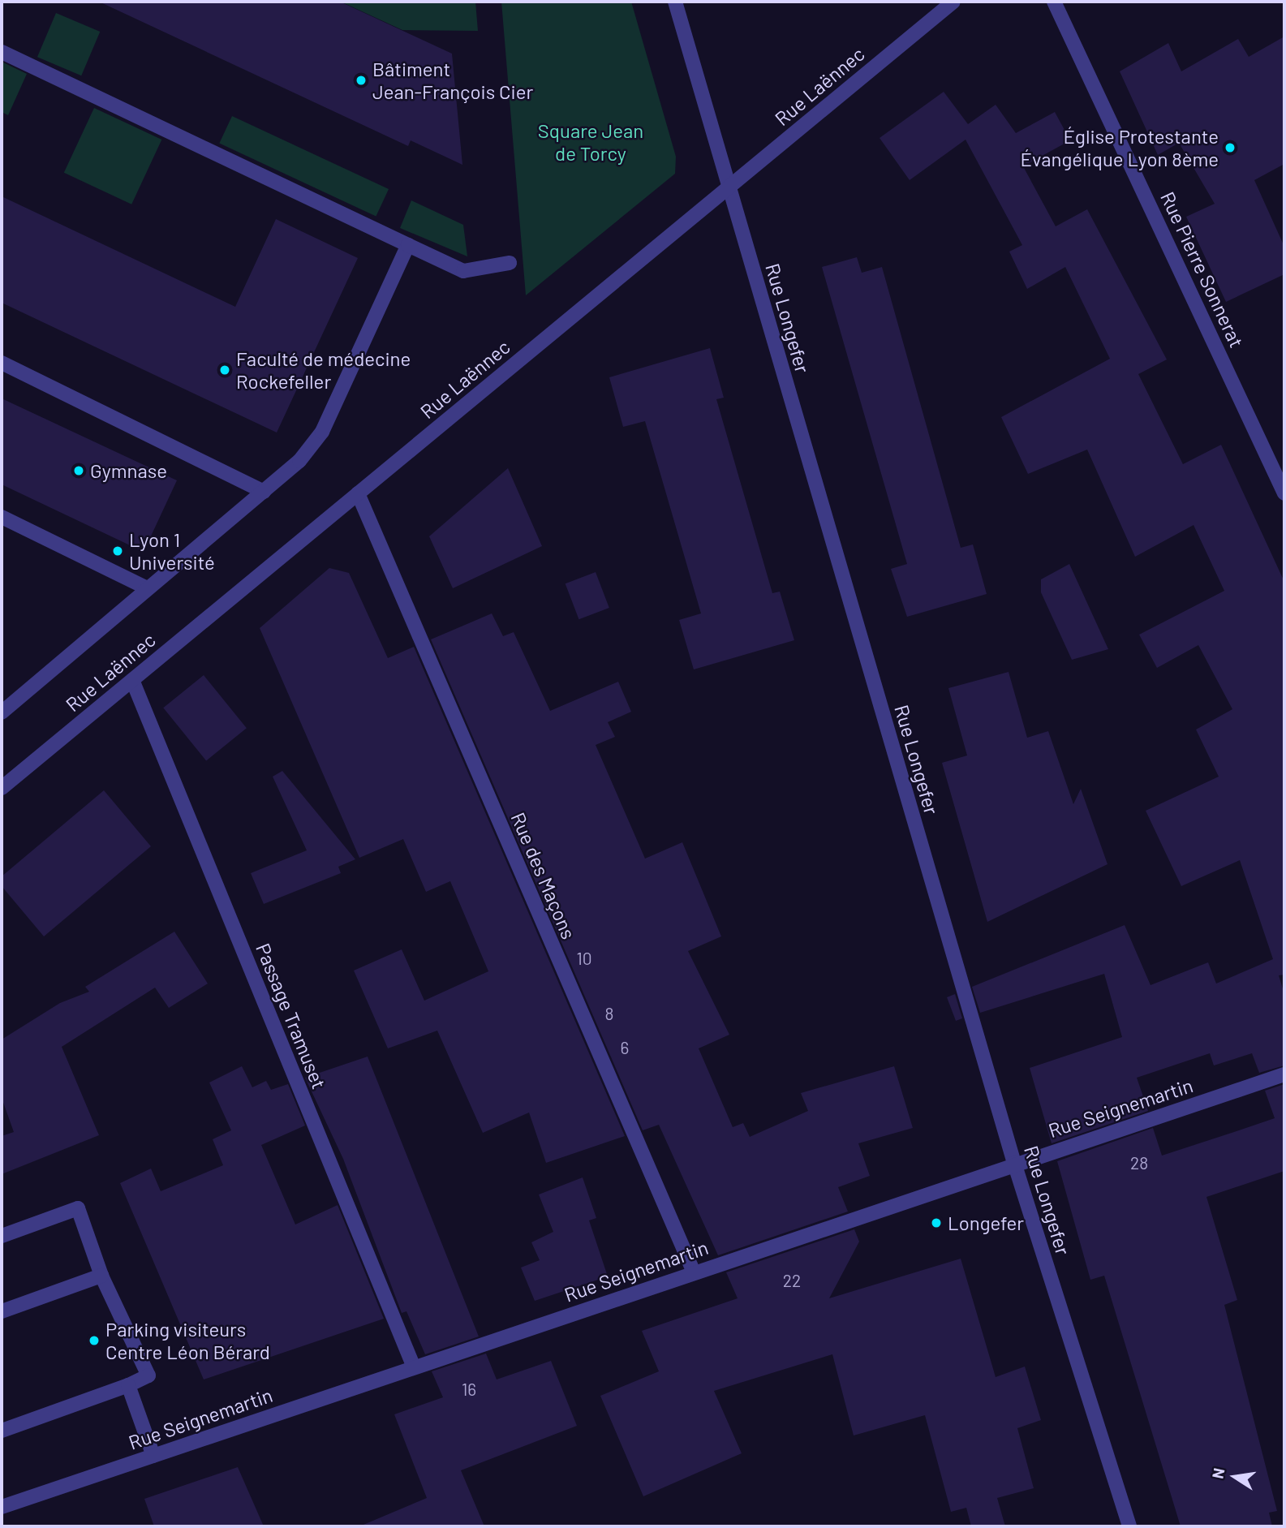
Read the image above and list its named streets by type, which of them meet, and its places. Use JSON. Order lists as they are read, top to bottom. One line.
{"streets":{"street":["Rue Laënnec","Rue Pierre Sonnerat","Rue Longefer","Rue des Maçons","Passage Tramuset","Rue Seignemartin"]},"crossings":[["Rue Laënnec","Rue Longefer"],["Rue Laënnec","Rue des Maçons"],["Rue Laënnec","Passage Tramuset"],["Rue Longefer","Rue Seignemartin"],["Rue des Maçons","Rue Seignemartin"],["Passage Tramuset","Rue Seignemartin"]],"parks":["Square Jean de Torcy"],"places":["Bâtiment Jean-François Cier","Église Protestante Évangélique Lyon 8ème","Faculté de médecine Rockefeller","Gymnase","Lyon 1 Université","Longefer","Parking visiteurs Centre Léon Bérard"],"house_numbers":["10","8","6","28","22","16"],"north":"left"}
